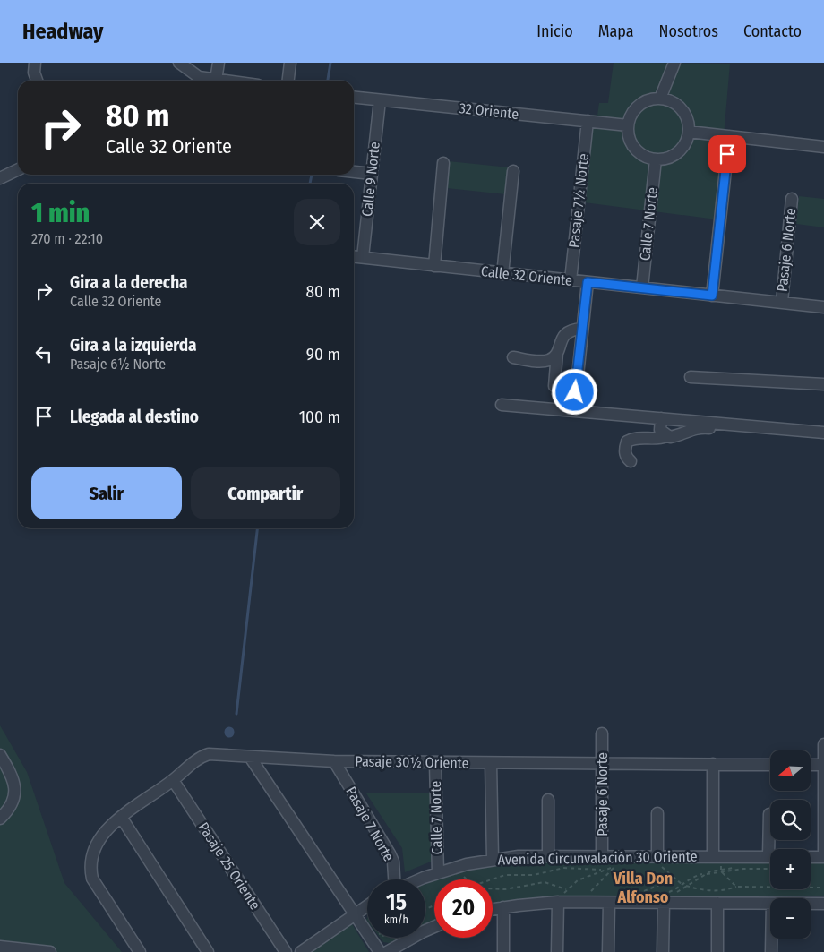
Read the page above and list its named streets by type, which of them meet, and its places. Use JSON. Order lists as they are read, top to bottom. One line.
{"streets":{"street":["32 Oriente","Calle 9 Norte","Pasaje 7½ Norte","Calle 7 Norte","Pasaje 6 Norte","Calle 32 Oriente","Pasaje 30½ Oriente","Pasaje 7 Norte","Avenida Circunvalación 30 Oriente","Pasaje 25 Oriente"]},"crossings":[["32 Oriente","Calle 9 Norte"],["32 Oriente","Pasaje 7½ Norte"],["32 Oriente","Calle 7 Norte"],["Calle 9 Norte","Calle 32 Oriente"],["Pasaje 7½ Norte","Calle 32 Oriente"],["Calle 7 Norte","Calle 32 Oriente"],["Calle 7 Norte","Pasaje 30½ Oriente"],["Calle 7 Norte","Avenida Circunvalación 30 Oriente"],["Pasaje 6 Norte","Calle 32 Oriente"],["Pasaje 6 Norte","Pasaje 30½ Oriente"],["Pasaje 6 Norte","Avenida Circunvalación 30 Oriente"],["Pasaje 30½ Oriente","Pasaje 7 Norte"],["Pasaje 30½ Oriente","Pasaje 25 Oriente"]],"districts":["Villa Don Alfonso"],"north":"left","page":{"header":"Headway","nav":["Inicio","Mapa","Nosotros","Contacto"],"turn":["80 m","Calle 32 Oriente"],"heading":["1 min","270 m · 22:10"],"list":[{"name":"Gira a la derecha","note":"Calle 32 Oriente","value":"80 m"},{"name":"Gira a la izquierda","note":"Pasaje 6½ Norte","value":"90 m"},{"name":"Llegada al destino","value":"100 m"}],"buttons":["Salir","Compartir"],"map_buttons":["+","−"],"speed":"15 km/h","limit":"20"}}
